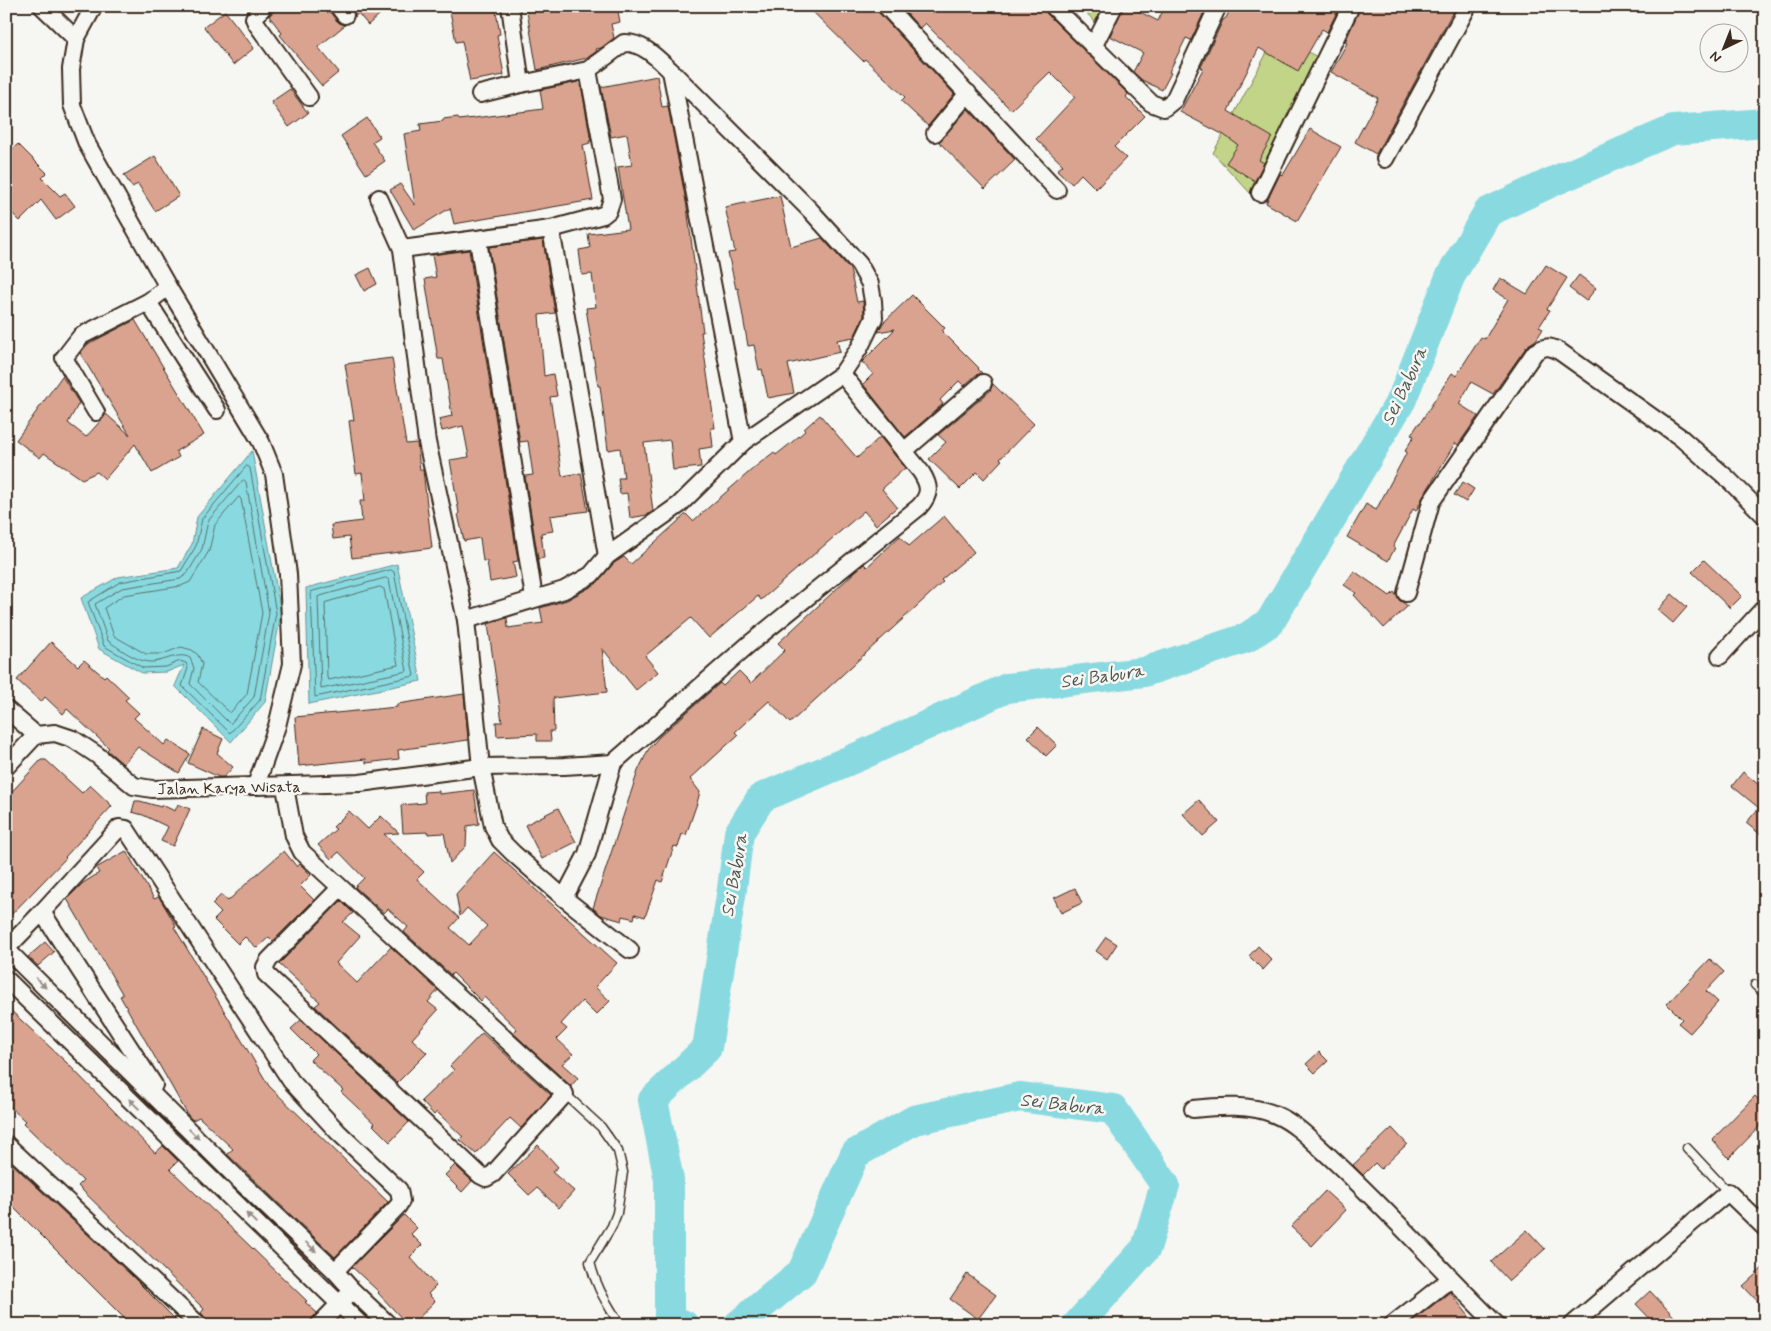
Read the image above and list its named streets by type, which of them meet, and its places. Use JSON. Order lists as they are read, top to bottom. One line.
{"streets":{"street":["Jalan Karya Wisata"]},"water":["Sei Babura"],"north":"bottom left"}
